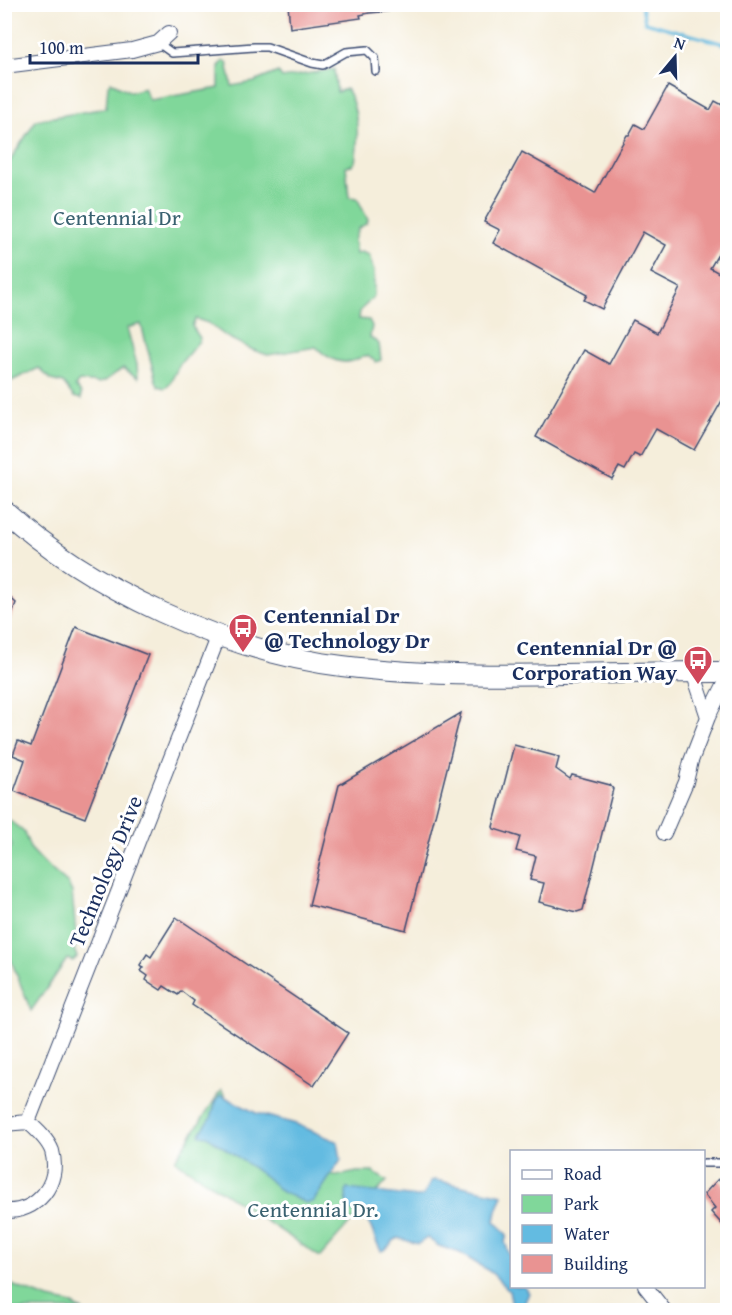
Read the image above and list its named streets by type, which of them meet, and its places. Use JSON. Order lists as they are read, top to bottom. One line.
{"streets":{"street":["Technology Drive"]},"parks":["Centennial Dr","Centennial Dr."],"places":{"bus stop":["Centennial Dr @ Technology Dr","Centennial Dr @ Corporation Way"]},"legend":["Road","Park","Water","Building"],"scale_bar":"100 m","north":"top"}
